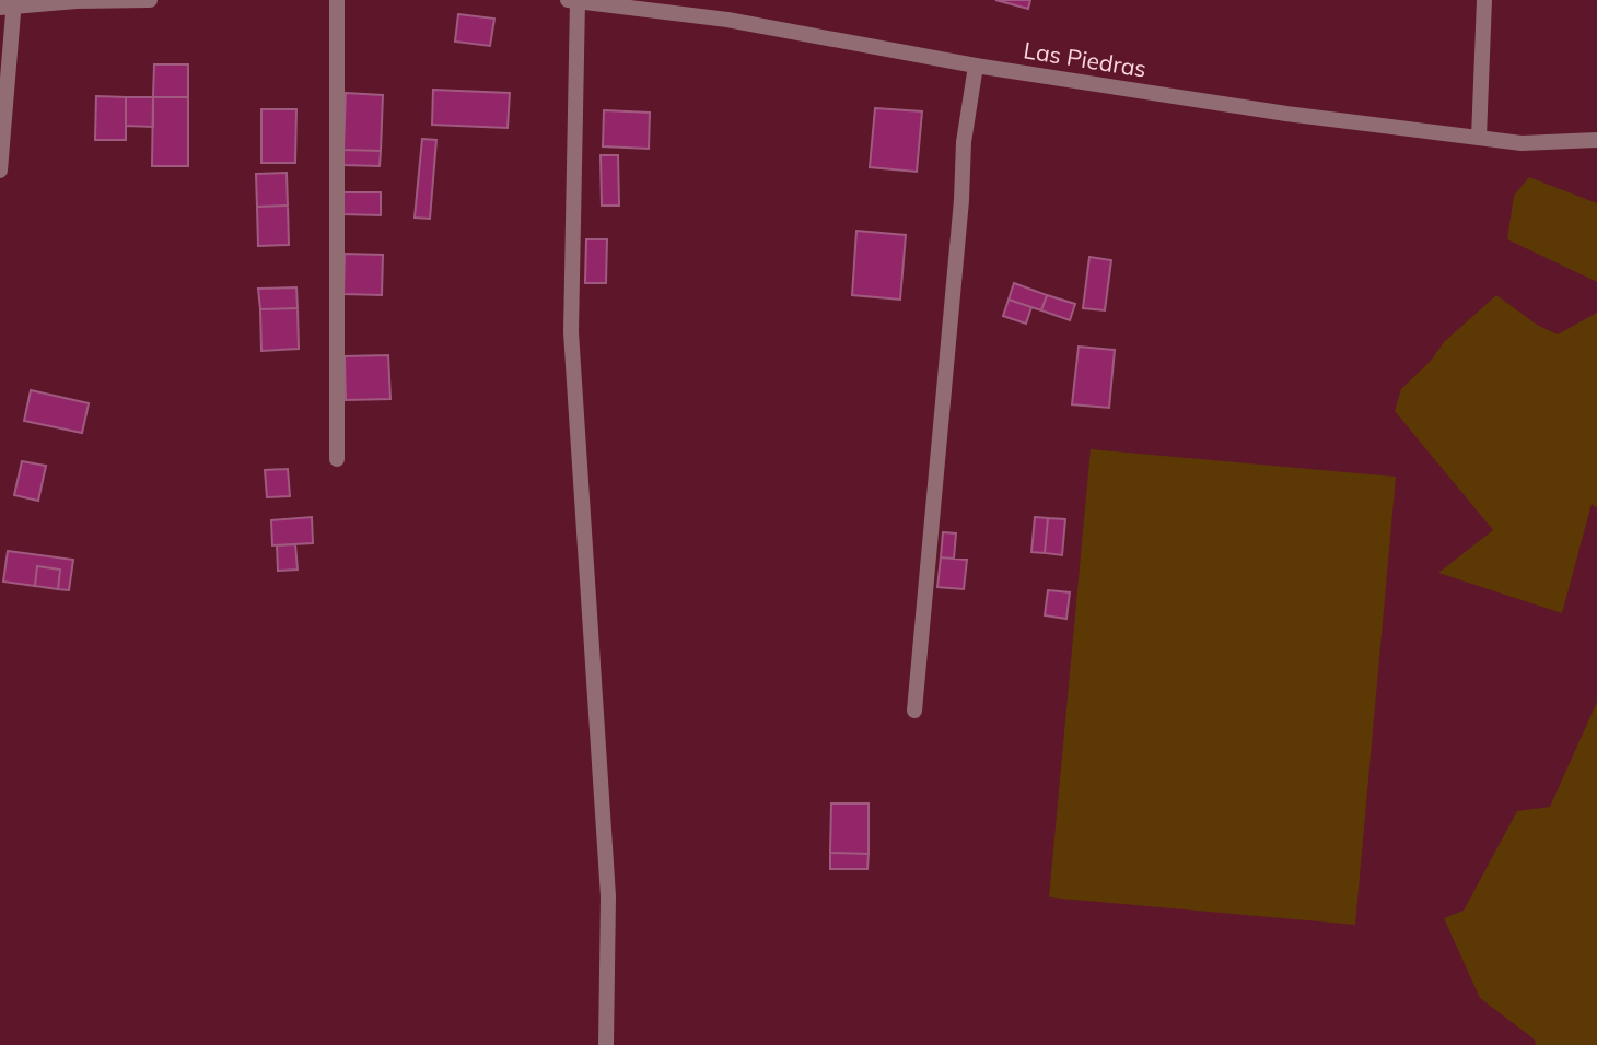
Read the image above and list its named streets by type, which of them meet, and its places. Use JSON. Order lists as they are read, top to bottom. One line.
{"streets":{"street":["Las Piedras"]}}
